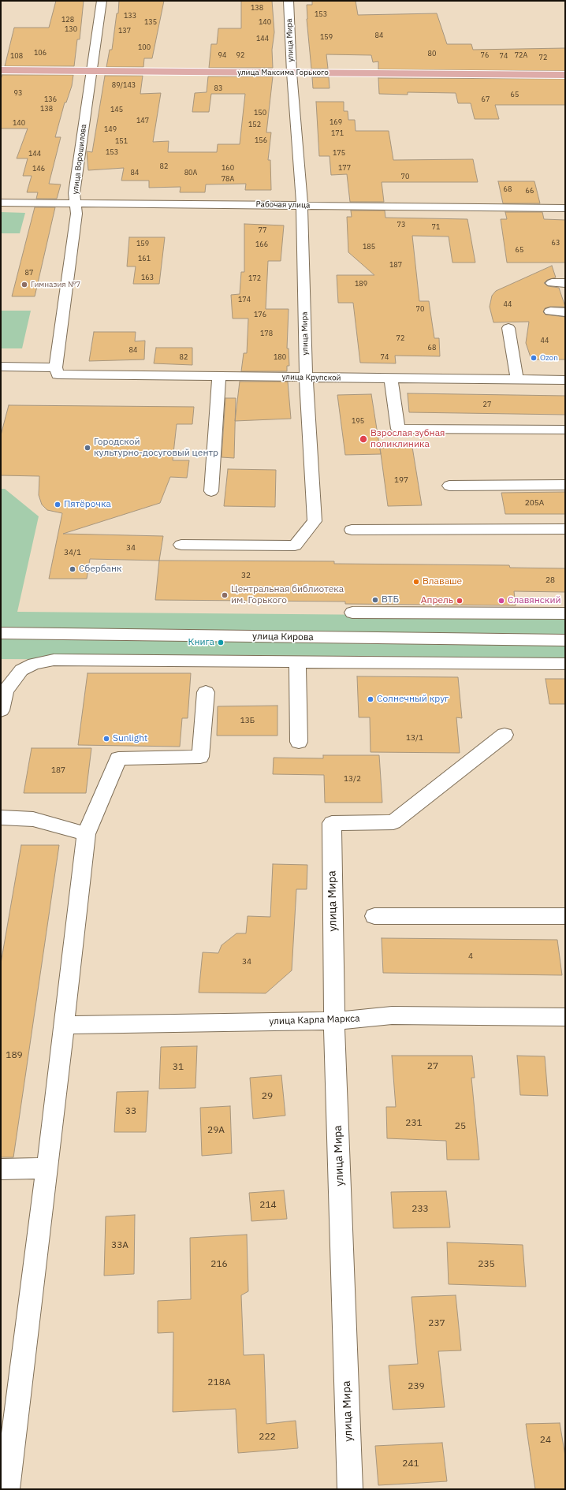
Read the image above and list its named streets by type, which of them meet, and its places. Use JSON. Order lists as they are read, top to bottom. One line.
{"streets":{"main road":["улица Максима Горького"],"street":["улица Мира","улица Ворошилова","Рабочая улица","улица Крупской","улица Кирова","улица Карла Маркса"]},"crossings":[["улица Мира","улица Максима Горького"],["улица Мира","Рабочая улица"],["улица Мира","улица Крупской"],["улица Мира","улица Карла Маркса"],["улица Максима Горького","улица Ворошилова"],["улица Ворошилова","Рабочая улица"],["улица Ворошилова","улица Крупской"]],"places":["Гимназия №7","Ozon","Взрослая зубная поликлиника","Городской культурно-досуговый центр","Пятёрочка","Сбербанк","Влаваше","Центральная библиотека им. Горького","ВТБ","Апрель","Славянский","Книга","Солнечный круг","Sunlight"],"house_numbers":["138","153","133","128","135","140","130","137","84","159","144","100","106","80","94","92","76","72А","108","74","72","89/143","83","93","65","136","67","138","145","150","147","169","140","152","149","171","156","151","153","175","144","82","160","177","146","84","80А","70","78А","68","66","73","71","77","63","159","166","185","65","161","187","87","163","172","189","174","44","70","176","178","72","44","68","84","82","180","74","27","195","197","205А","34","34/1","32","28","13Б","13/1","187","13/2","4","34","189","27","31","29","33","231","25","29А","214","233","33А","216","235","237","218А","239","222","24","241"]}
